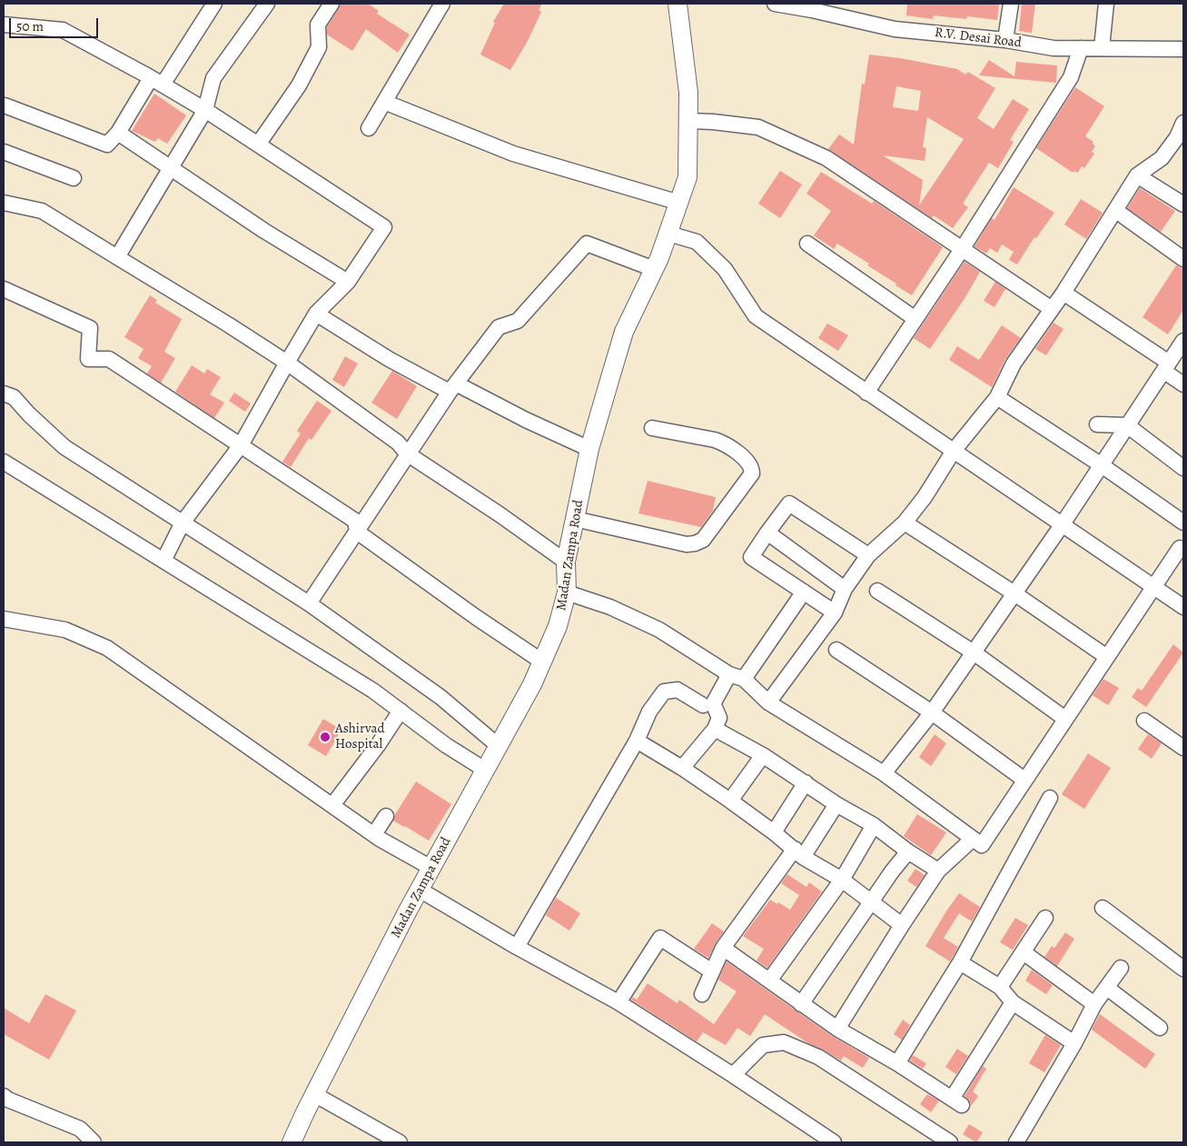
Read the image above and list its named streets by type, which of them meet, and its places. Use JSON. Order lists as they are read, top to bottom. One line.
{"streets":{"main road":["Madan Zampa Road"],"street":["R.V. Desai Road"]},"places":["Ashirvad Hospital"],"scale_bar":"50 m"}
